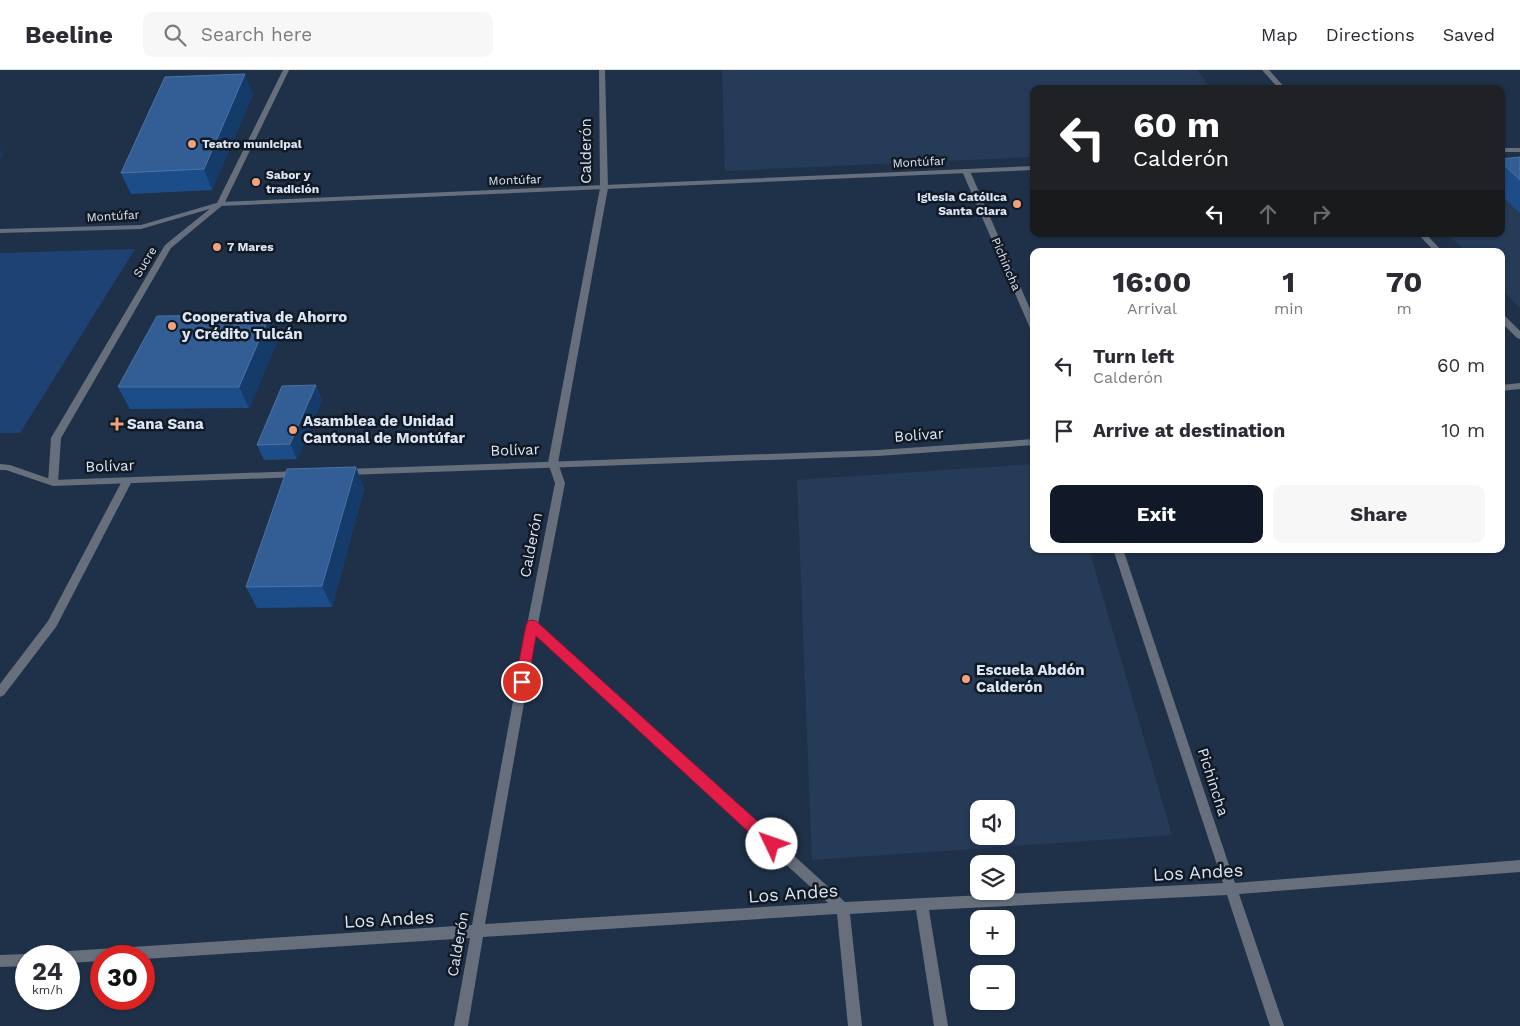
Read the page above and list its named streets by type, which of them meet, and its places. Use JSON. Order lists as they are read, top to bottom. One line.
{"streets":{"street":["Calderón","Montúfar","Sucre","Pichincha","Bolívar","Los Andes"]},"crossings":[["Calderón","Montúfar"],["Calderón","Bolívar"],["Calderón","Los Andes"],["Montúfar","Sucre"],["Montúfar","Pichincha"],["Sucre","Bolívar"],["Pichincha","Los Andes"]],"places":{"other":["Teatro municipal","Sabor y tradición","Iglesia Católica Santa Clara","7 Mares","Cooperativa de Ahorro y Crédito Tulcán","Asamblea de Unidad Cantonal de Montúfar","Escuela Abdón Calderón"],"health":["Sana Sana"]},"page":{"header":"Beeline","search":"Search here","nav":["Map","Directions","Saved"],"turn":["60 m","Calderón"],"eta":["16:00","Arrival","1","min","70","m"],"list":[{"name":"Turn left","note":"Calderón","value":"60 m"},{"name":"Arrive at destination","value":"10 m"}],"buttons":["Exit","Share"],"map_buttons":["+","−"],"speed":"24 km/h","limit":"30"}}
